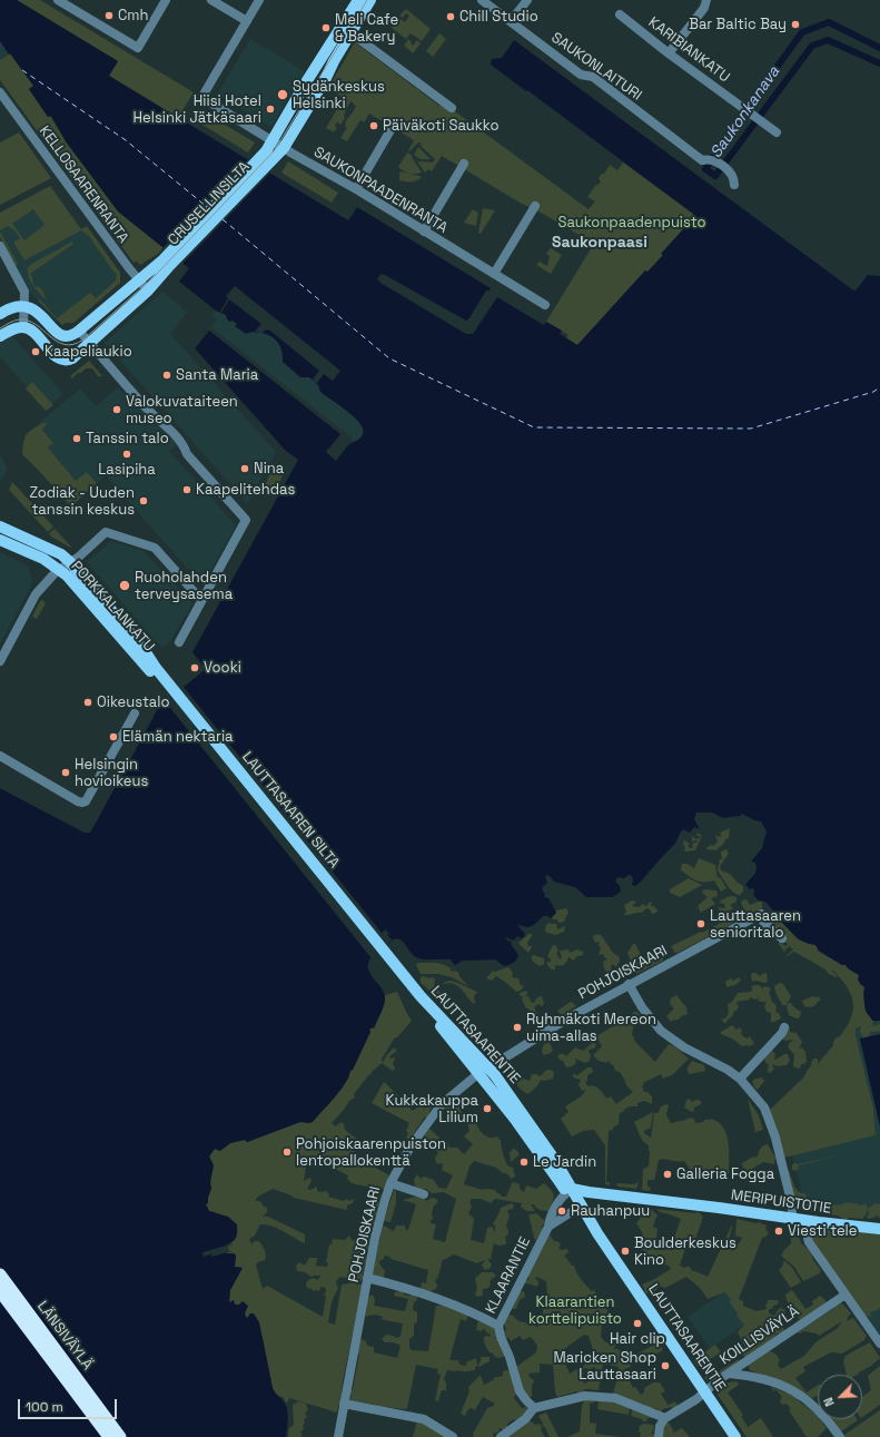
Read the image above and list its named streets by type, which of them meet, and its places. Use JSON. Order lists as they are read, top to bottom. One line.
{"streets":{"highway":["LÄNSIVÄYLÄ"],"main road":["CRUSELLINSILTA","PORKKALANKATU","LAUTTASAAREN SILTA","LAUTTASAARENTIE","MERIPUISTOTIE"],"street":["KARIBIANKATU","SAUKONLAITURI","KELLOSAARENRANTA","SAUKONPAADENRANTA","POHJOISKAARI","KLAARANTIE","KOILLISVÄYLÄ"]},"crossings":[["PORKKALANKATU","LAUTTASAAREN SILTA"],["LAUTTASAAREN SILTA","LAUTTASAARENTIE"],["POHJOISKAARI","LAUTTASAARENTIE"],["LAUTTASAARENTIE","MERIPUISTOTIE"],["LAUTTASAARENTIE","KLAARANTIE"],["LAUTTASAARENTIE","KOILLISVÄYLÄ"],["MERIPUISTOTIE","KLAARANTIE"]],"districts":["Saukonpaasi"],"water":["Saukonkanava"],"parks":["Saukonpaadenpuisto","Klaarantien korttelipuisto"],"places":["Cmh","Chill Studio","Bar Baltic Bay","Meli Cafe & Bakery","Sydänkeskus Helsinki","Hiisi Hotel Helsinki Jätkäsaari","Päiväkoti Saukko","Kaapeliaukio","Santa Maria","Valokuvataiteen museo","Tanssin talo","Lasipiha","Nina","Kaapelitehdas","Zodiak - Uuden tanssin keskus","Ruoholahden terveysasema","Vooki","Oikeustalo","Elämän nektaria","Helsingin hovioikeus","Lauttasaaren senioritalo","Ryhmäkoti Mereon uima-allas","Kukkakauppa Lilium","Pohjoiskaarenpuiston lentopallokenttä","Le Jardin","Galleria Fogga","Rauhanpuu","Viesti tele","Boulderkeskus Kino","Hair clip","Maricken Shop Lauttasaari"],"scale_bar":"100 m","north":"bottom left"}
